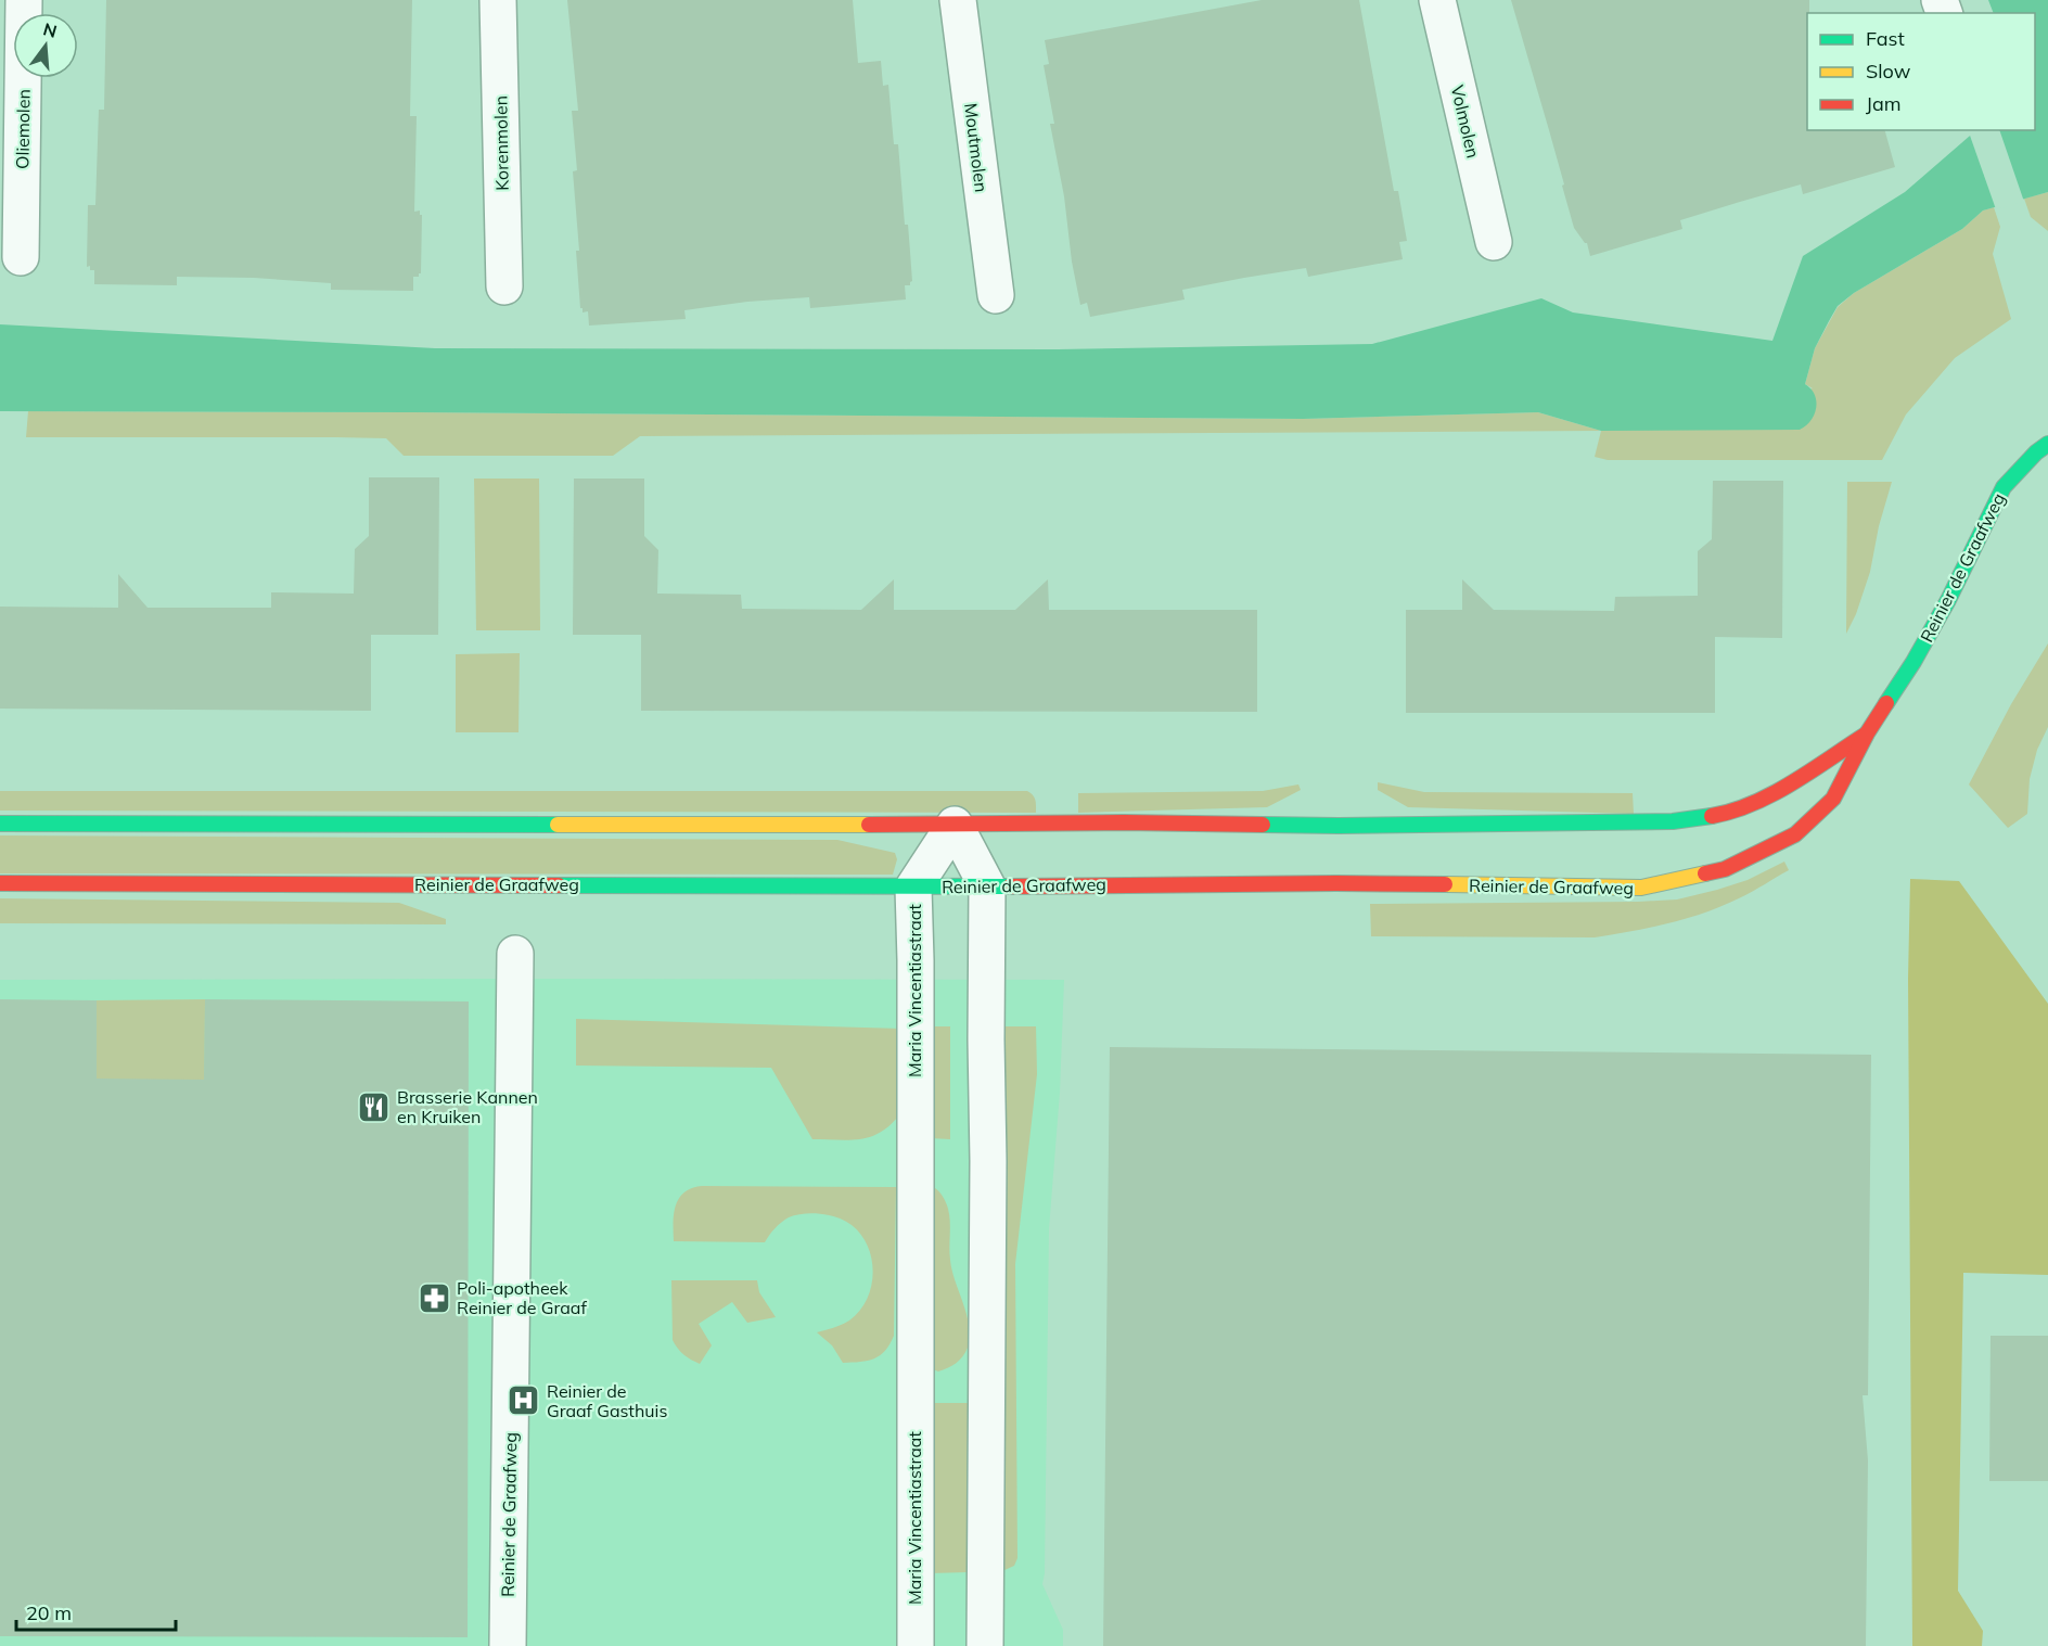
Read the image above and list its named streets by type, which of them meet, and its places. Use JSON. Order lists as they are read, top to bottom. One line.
{"streets":{"main road":["Reinier de Graafweg"],"street":["Volmolen","Oliemolen","Korenmolen","Moutmolen","Maria Vincentiastraat"]},"crossings":[["Reinier de Graafweg","Maria Vincentiastraat"]],"places":{"restaurant":["Brasserie Kannen en Kruiken"],"pharmacy":["Poli-apotheek Reinier de Graaf"],"hospital":["Reinier de Graaf Gasthuis"]},"legend":["Fast","Slow","Jam"],"scale_bar":"20 m","north":"top"}
